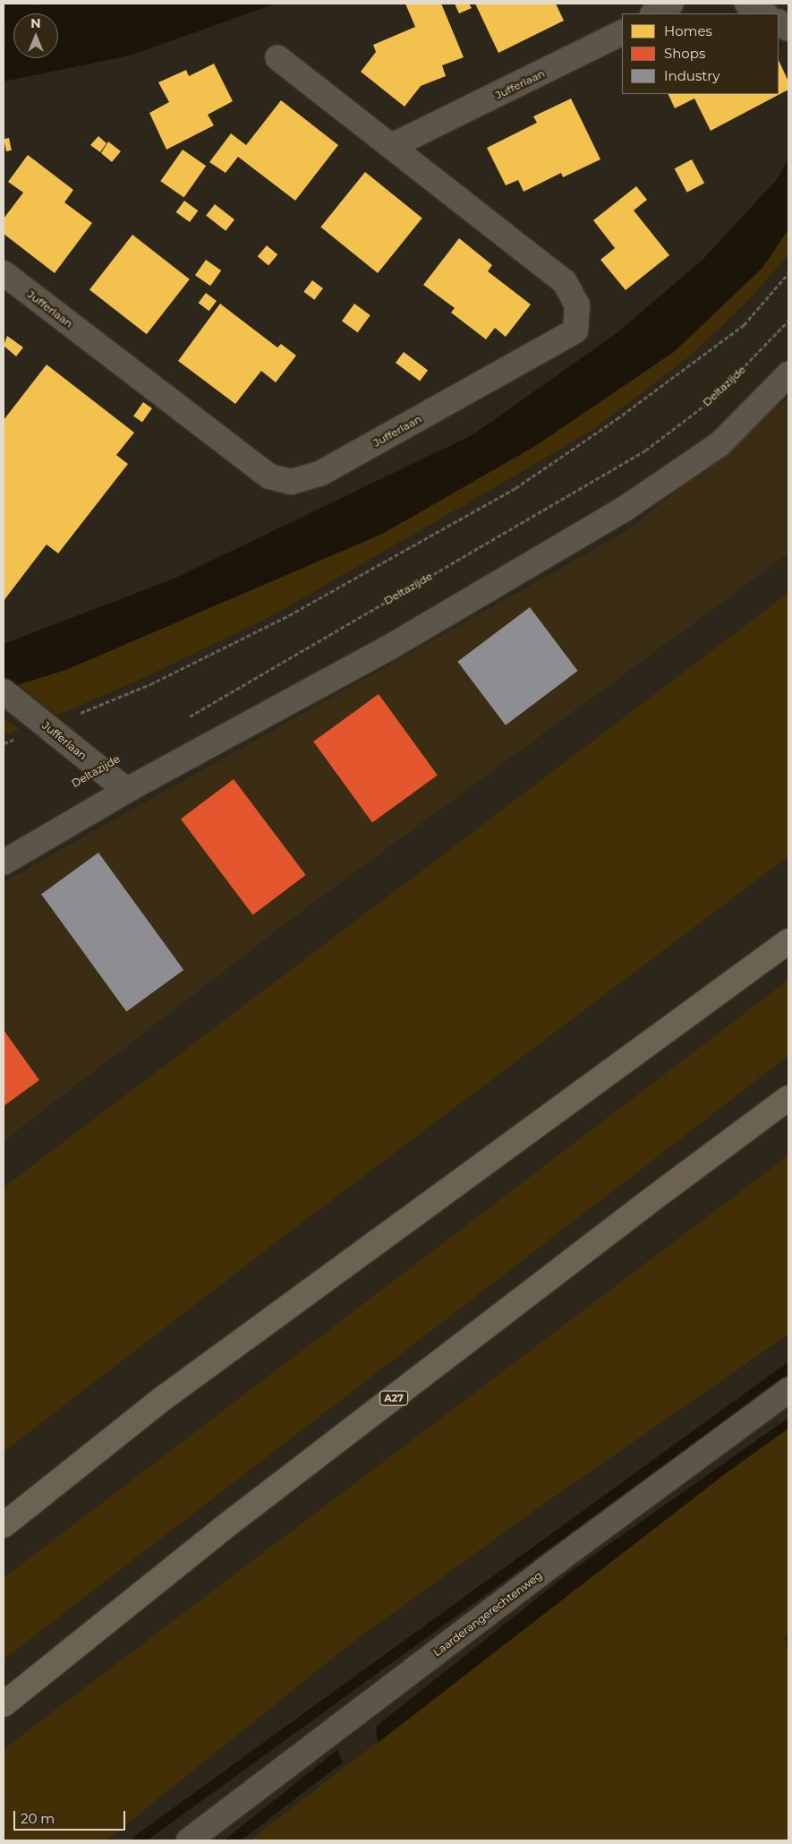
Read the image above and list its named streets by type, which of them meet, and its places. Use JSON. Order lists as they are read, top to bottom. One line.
{"streets":{"highway":["A27"],"street":["Jufferlaan","Laarderangerechtenweg"],"path":["Deltazijde"]},"legend":["Homes","Shops","Industry"],"scale_bar":"20 m","north":"top"}
